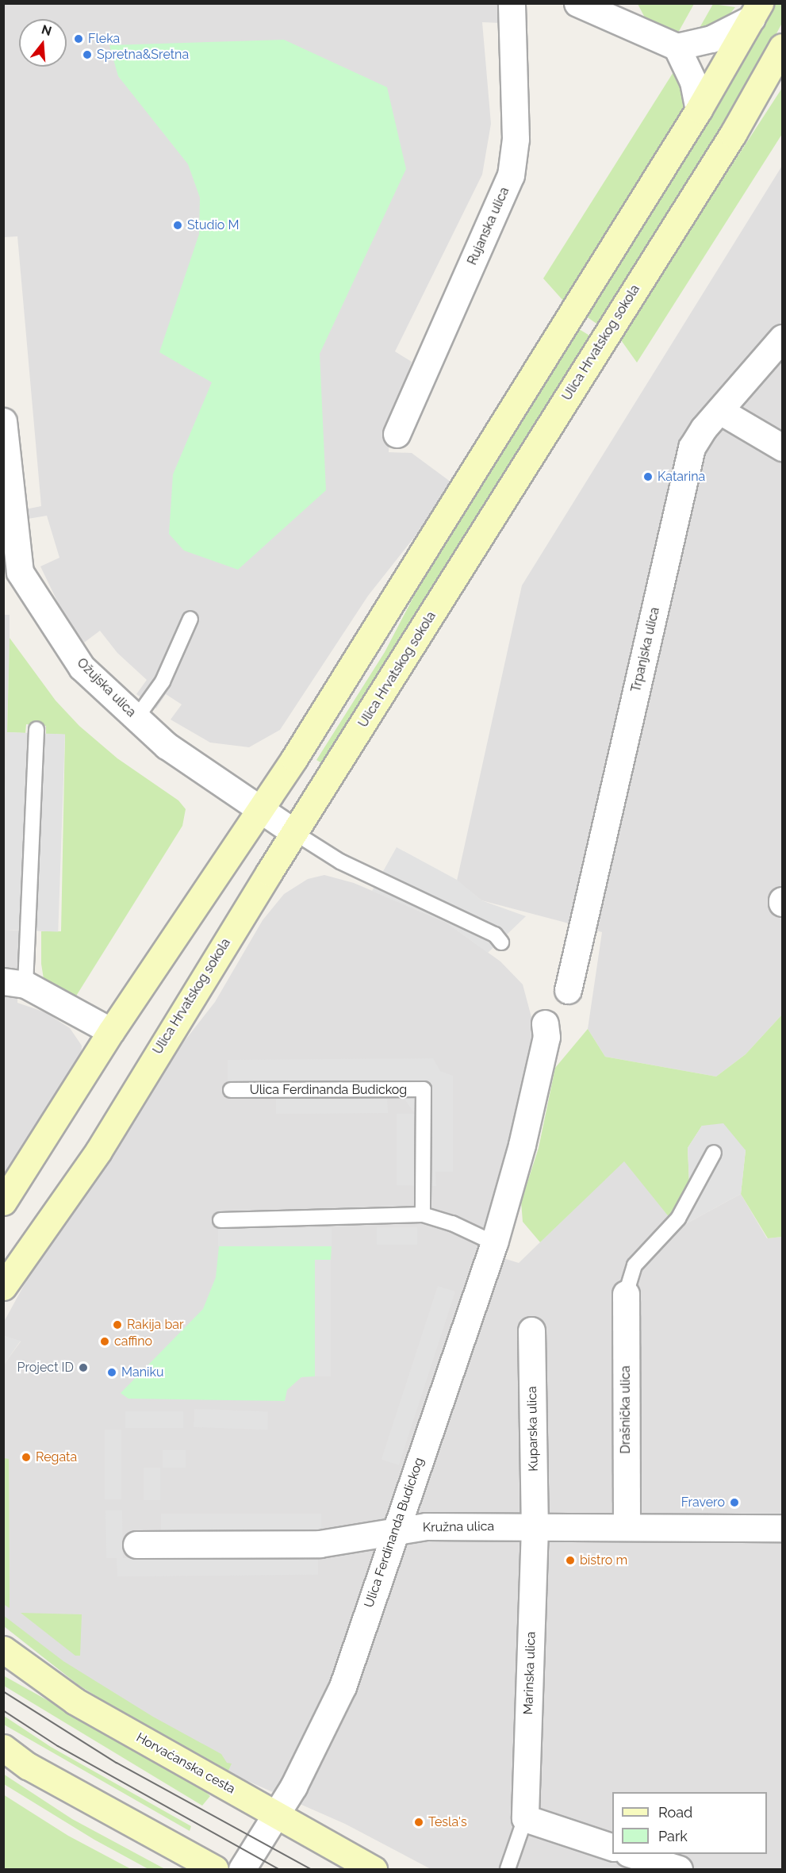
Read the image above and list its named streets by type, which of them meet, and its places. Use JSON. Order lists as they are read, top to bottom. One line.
{"streets":{"street":["Rujanska ulica","Ulica Hrvatskog sokola","Trpanjska ulica","Ožujska ulica","Ulica Ferdinanda Budickog","Drašnička ulica","Kuparska ulica","Kružna ulica","Marinska ulica","Horvaćanska cesta"]},"crossings":[["Ulica Hrvatskog sokola","Ožujska ulica"],["Ulica Ferdinanda Budickog","Kružna ulica"],["Ulica Ferdinanda Budickog","Horvaćanska cesta"],["Drašnička ulica","Kružna ulica"],["Kuparska ulica","Kružna ulica"],["Kuparska ulica","Marinska ulica"],["Kružna ulica","Marinska ulica"]],"places":["Fleka","Spretna&Sretna","Studio M","Katarina","Rakija bar","caffino","Project ID","Maniku","Regata","Fravero","bistro m","Tesla's"],"legend":["Road","Park"],"north":"top"}
